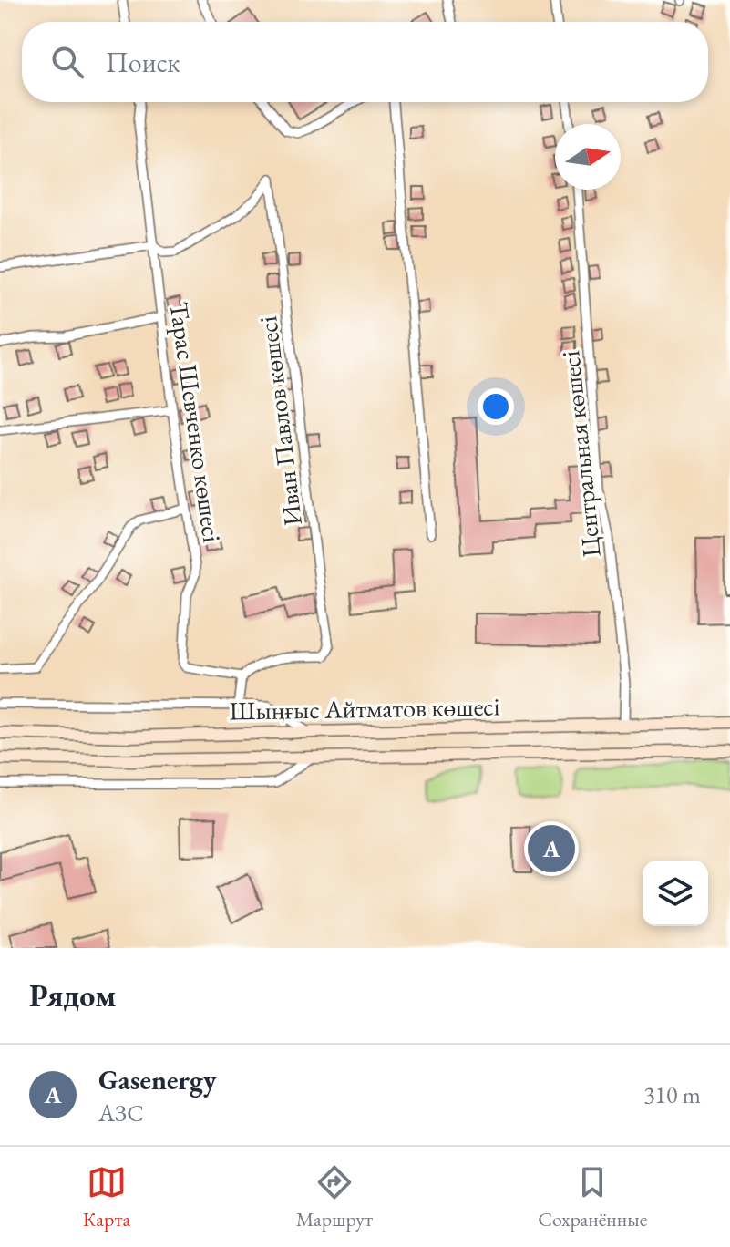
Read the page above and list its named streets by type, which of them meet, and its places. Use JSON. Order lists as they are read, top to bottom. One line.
{"streets":{"main road":["Шыңғыс Айтматов көшесі"],"street":["Иван Павлов көшесі","Тарас Шевченко көшесі","Центральная көшесі"]},"crossings":[["Иван Павлов көшесі","Тарас Шевченко көшесі"],["Центральная көшесі","Шыңғыс Айтматов көшесі"]],"north":"right","page":{"search":"Поиск","pins":"A","heading":"Рядом","list":[{"mark":"A","name":"Gasenergy","note":"АЗС","value":"310 m"}],"nav":["Карта","Маршрут","Сохранённые"]}}
